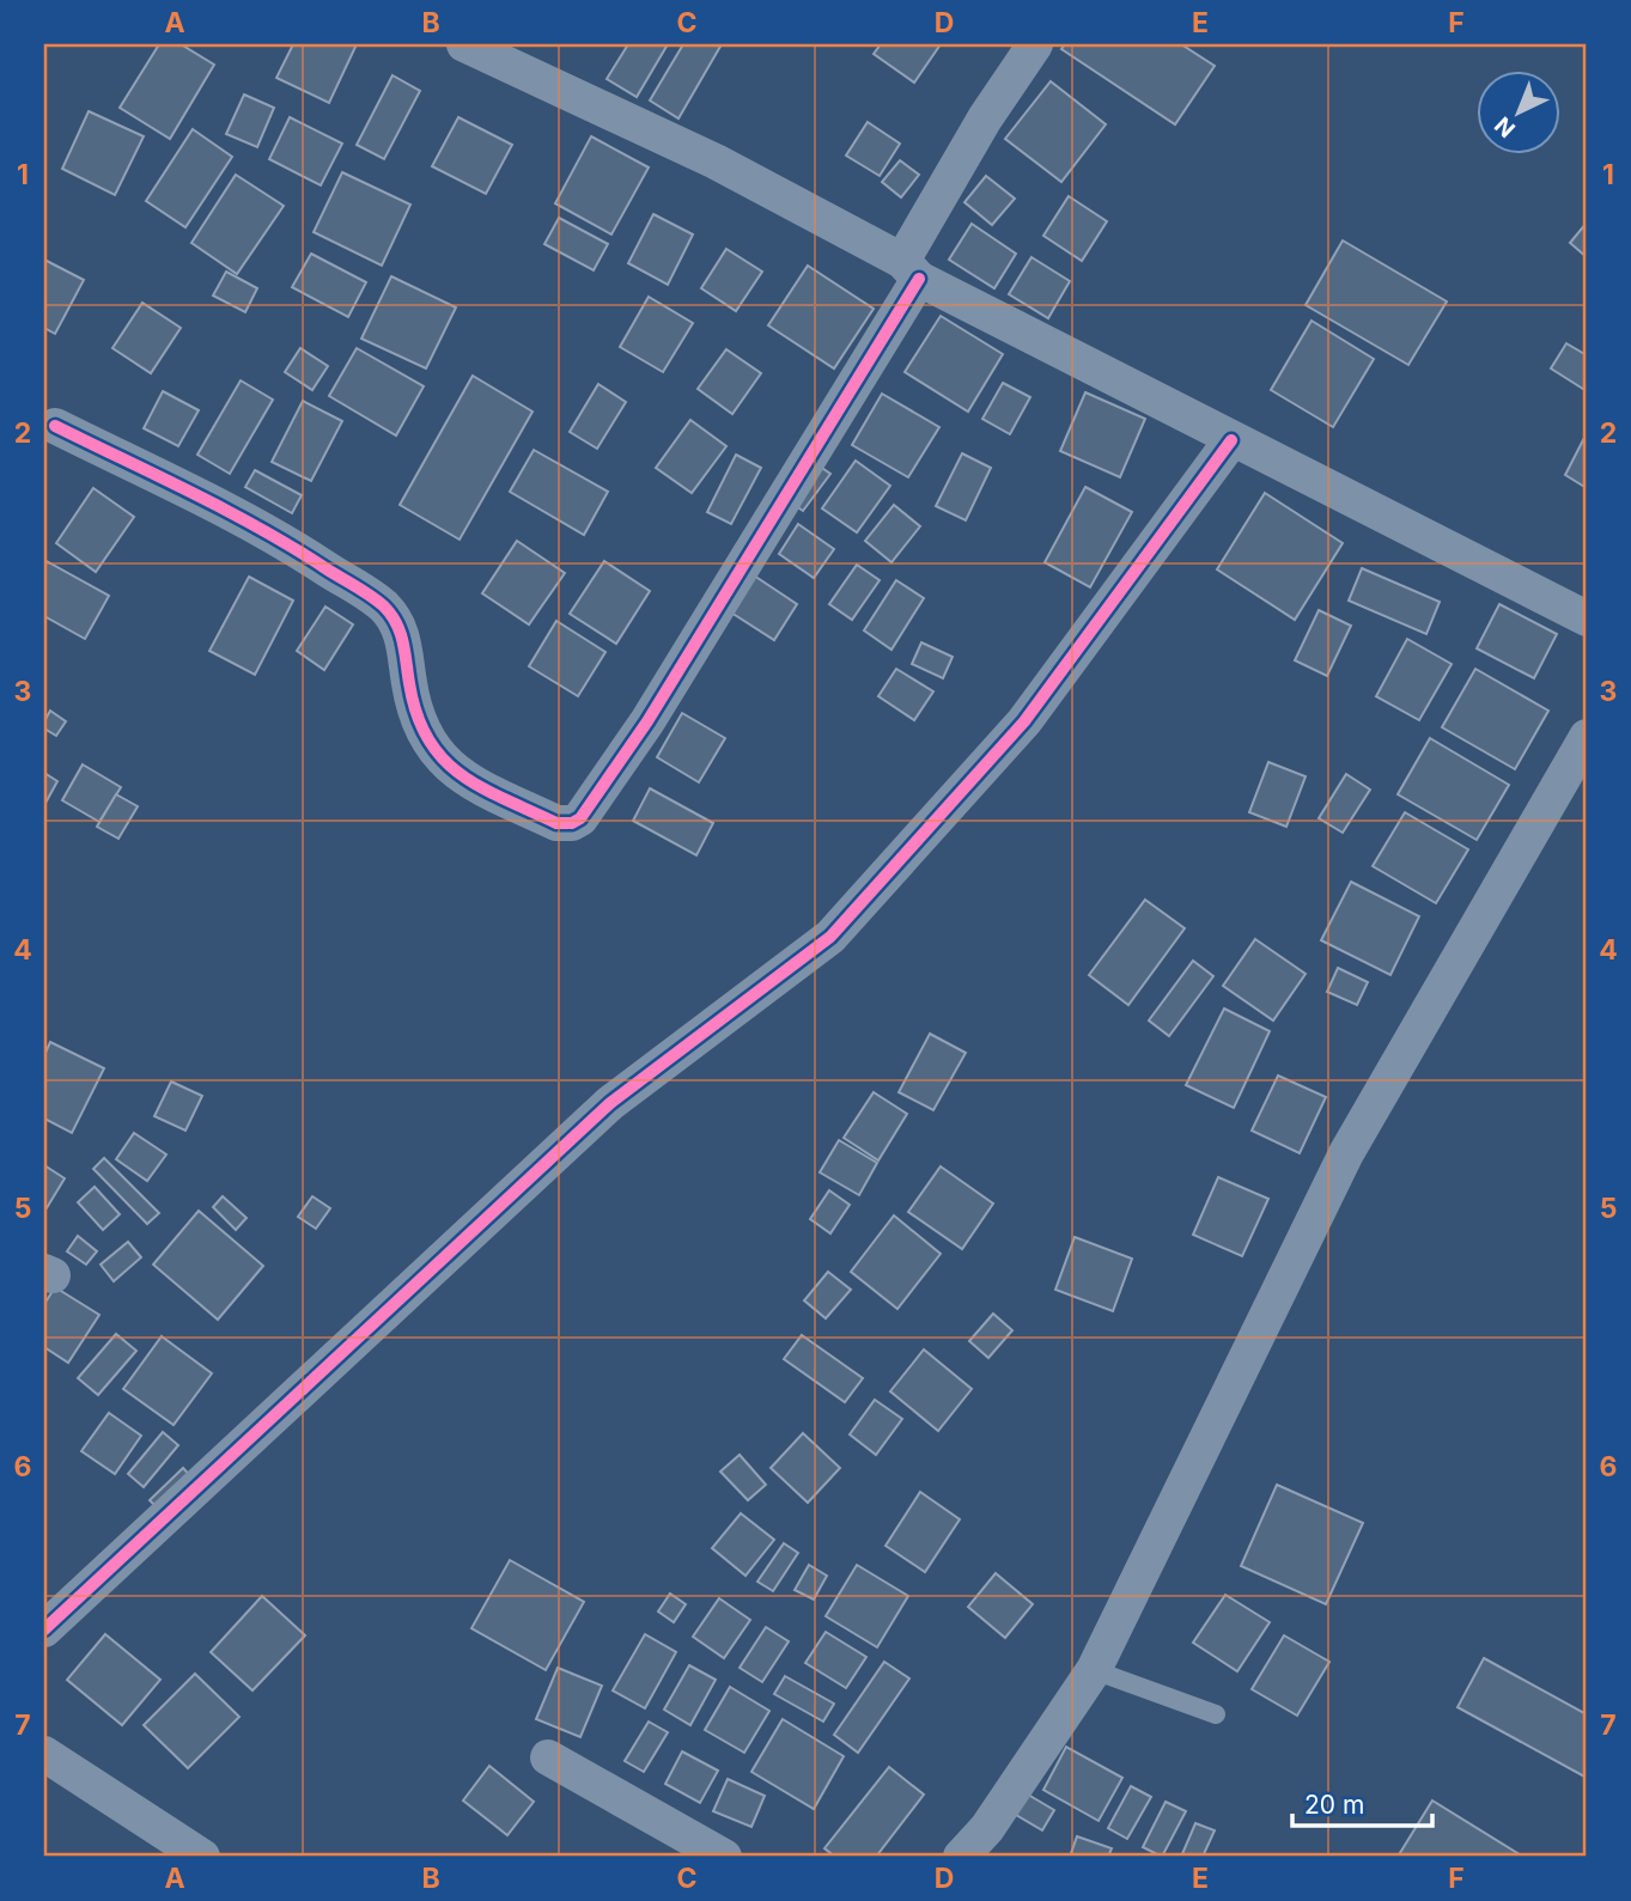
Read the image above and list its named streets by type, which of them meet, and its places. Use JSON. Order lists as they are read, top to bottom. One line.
{"scale_bar":"20 m","north":"bottom left","grid":{"columns":["A","B","C","D","E","F"],"rows":["1","2","3","4","5","6","7"]}}
